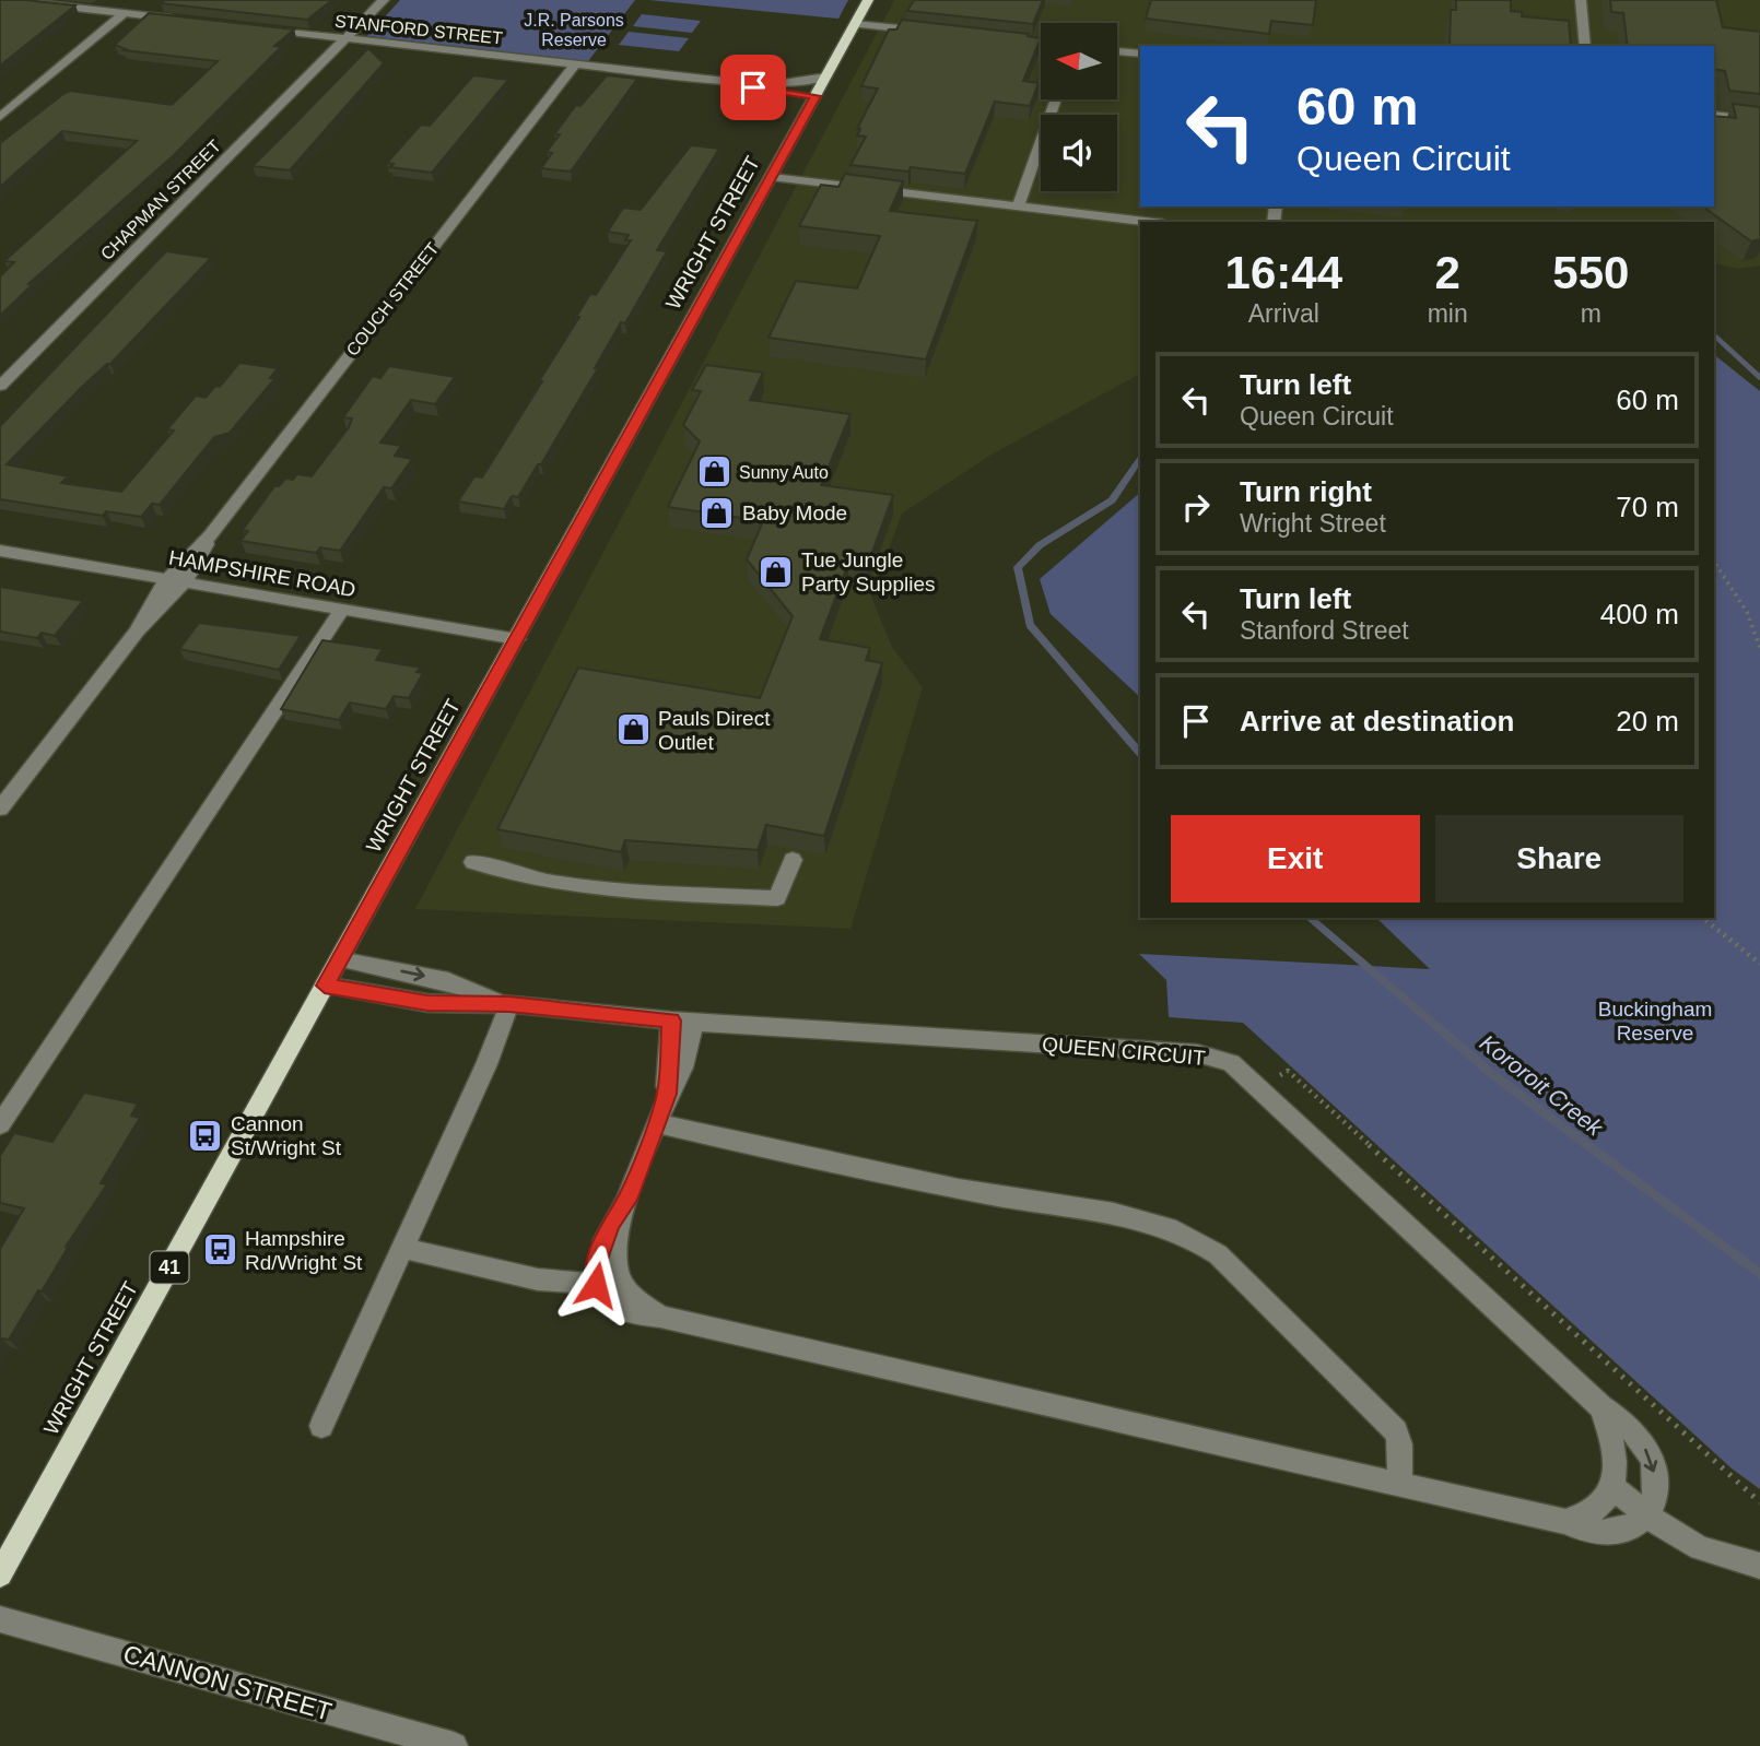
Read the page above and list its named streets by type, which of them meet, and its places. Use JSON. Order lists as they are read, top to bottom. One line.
{"streets":{"main road":["WRIGHT STREET","41"],"street":["STANFORD STREET","CHAPMAN STREET","COUCH STREET","HAMPSHIRE ROAD","QUEEN CIRCUIT","CANNON STREET"]},"crossings":[["STANFORD STREET","CHAPMAN STREET"],["STANFORD STREET","WRIGHT STREET"],["STANFORD STREET","COUCH STREET"],["WRIGHT STREET","HAMPSHIRE ROAD"],["WRIGHT STREET","QUEEN CIRCUIT"],["COUCH STREET","HAMPSHIRE ROAD"]],"water":["Kororoit Creek"],"parks":["J.R. Parsons Reserve","Buckingham Reserve"],"places":{"shop":["Sunny Auto","Baby Mode","Tue Jungle Party Supplies","Pauls Direct Outlet"],"bus stop":["Cannon St/Wright St","Hampshire Rd/Wright St"]},"north":"left","page":{"turn":["60 m","Queen Circuit"],"eta":["16:44","Arrival","2","min","550","m"],"list":[{"name":"Turn left","note":"Queen Circuit","value":"60 m"},{"name":"Turn right","note":"Wright Street","value":"70 m"},{"name":"Turn left","note":"Stanford Street","value":"400 m"},{"name":"Arrive at destination","value":"20 m"}],"buttons":["Exit","Share"]}}
